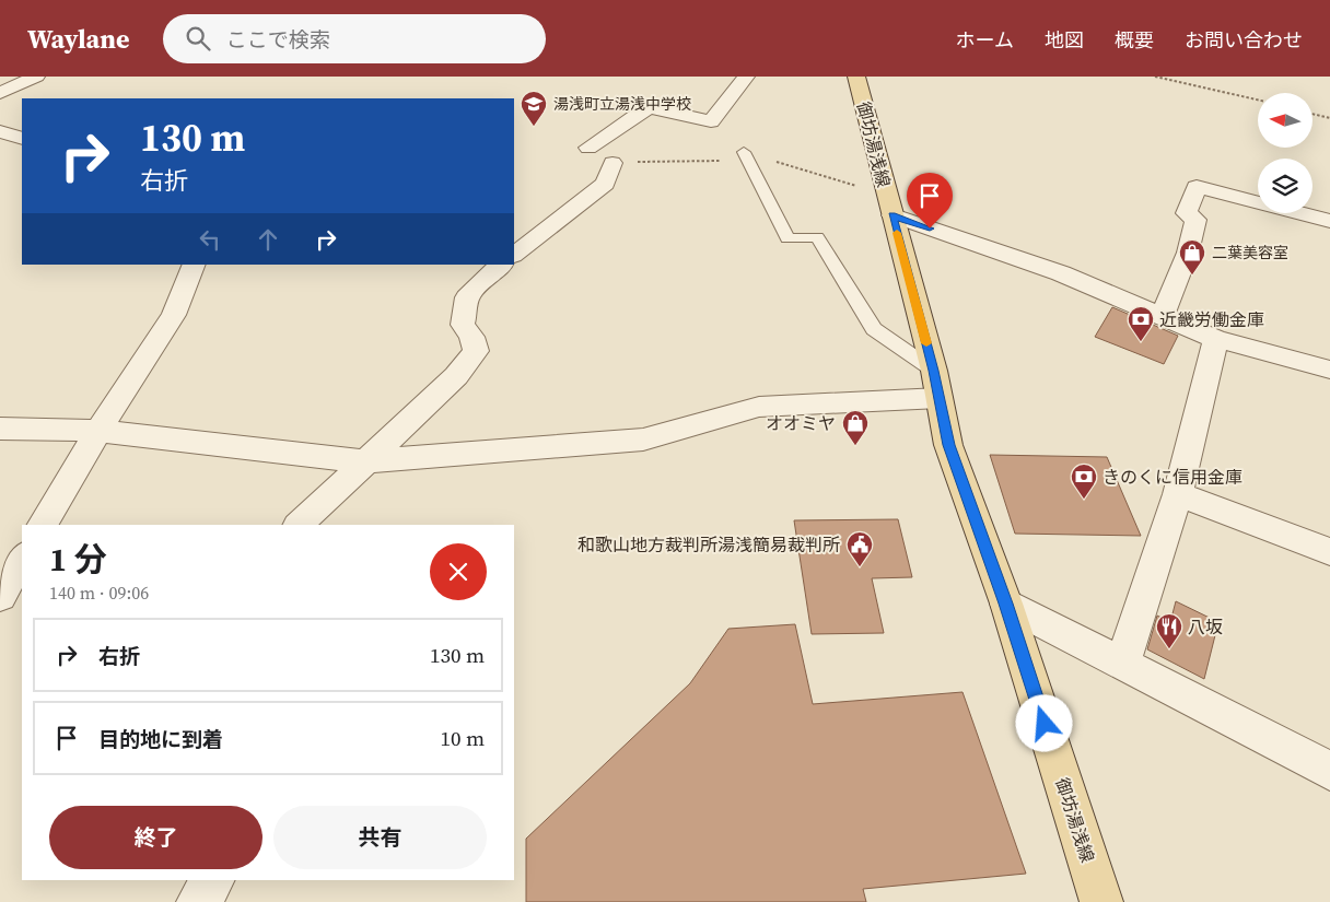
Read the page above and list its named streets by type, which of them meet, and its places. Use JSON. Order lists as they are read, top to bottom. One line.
{"streets":{"main road":["御坊湯浅線"]},"places":{"school or university":["湯浅町立湯浅中学校"],"shop":["二葉美容室","オオミヤ"],"bank":["近畿労働金庫","きのくに信用金庫"],"public building":["和歌山地方裁判所湯浅簡易裁判所"],"restaurant":["八坂"]},"north":"left","page":{"header":"Waylane","search":"ここで検索","nav":["ホーム","地図","概要","お問い合わせ"],"turn":["130 m","右折"],"heading":["1 分","140 m · 09:06"],"list":[{"name":"右折","value":"130 m"},{"name":"目的地に到着","value":"10 m"}],"buttons":["終了","共有"]}}
